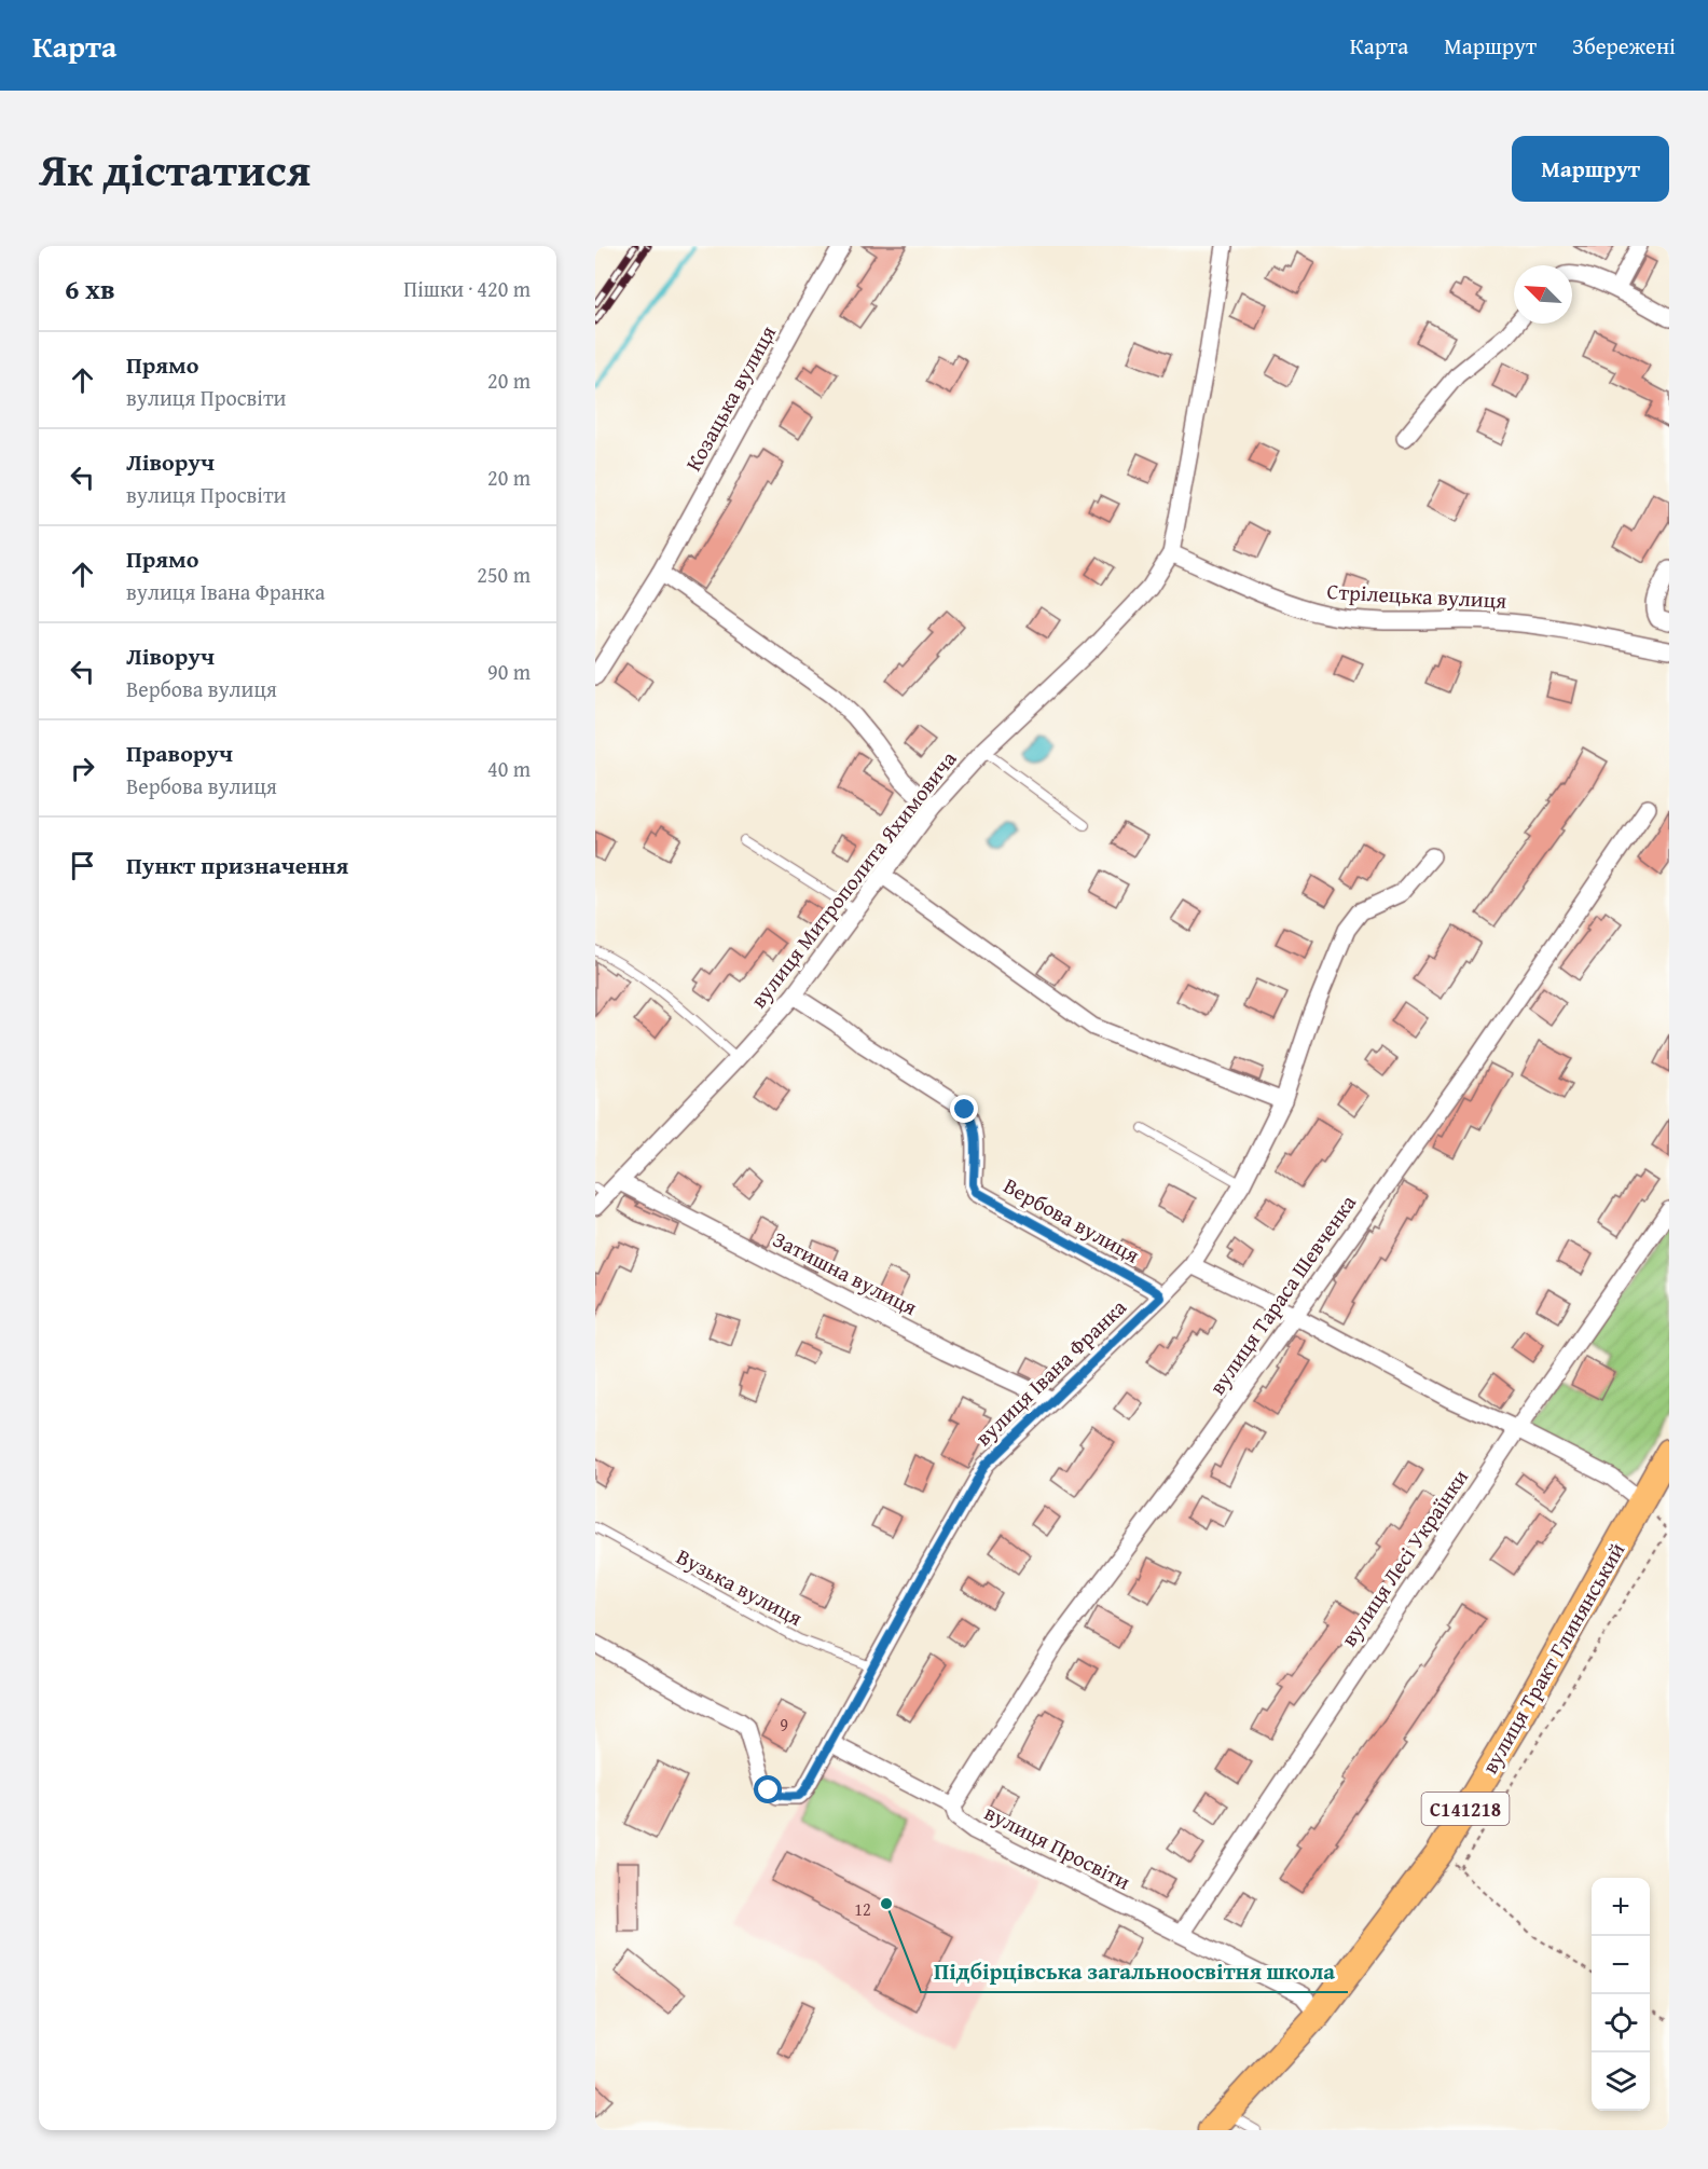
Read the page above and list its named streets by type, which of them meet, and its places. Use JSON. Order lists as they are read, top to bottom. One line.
{"streets":{"main road":["вулиця Тракт Глинянський","С141218"],"street":["Козацька вулиця","Стрілецька вулиця","вулиця Митрополита Яхимовича","Вербова вулиця","Затишна вулиця","вулиця Тараса Шевченка","вулиця Івана Франка","вулиця Лесі Українки","вулиця Просвіти"],"lane":["Вузька вулиця"]},"crossings":[["Стрілецька вулиця","вулиця Митрополита Яхимовича"],["вулиця Митрополита Яхимовича","Вербова вулиця"],["вулиця Митрополита Яхимовича","Затишна вулиця"],["Вербова вулиця","вулиця Івана Франка"],["Затишна вулиця","вулиця Івана Франка"],["вулиця Тараса Шевченка","вулиця Просвіти"],["вулиця Івана Франка","Вузька вулиця"],["вулиця Івана Франка","вулиця Просвіти"],["вулиця Лесі Українки","вулиця Просвіти"],["вулиця Тракт Глинянський","вулиця Просвіти"]],"places":["Підбірцівська загальноосвітня школа"],"house_numbers":["9","12"],"north":"top left","page":{"header":"Карта","nav":["Карта","Маршрут","Збережені"],"title":"Як дістатися","buttons":"Маршрут","heading":["6 хв","Пішки · 420 m"],"list":[["Прямо","вулиця Просвіти","20 m"],["Ліворуч","вулиця Просвіти","20 m"],["Прямо","вулиця Івана Франка","250 m"],["Ліворуч","Вербова вулиця","90 m"],["Праворуч","Вербова вулиця","40 m"],"Пункт призначення"],"map_buttons":["+","−"]}}
